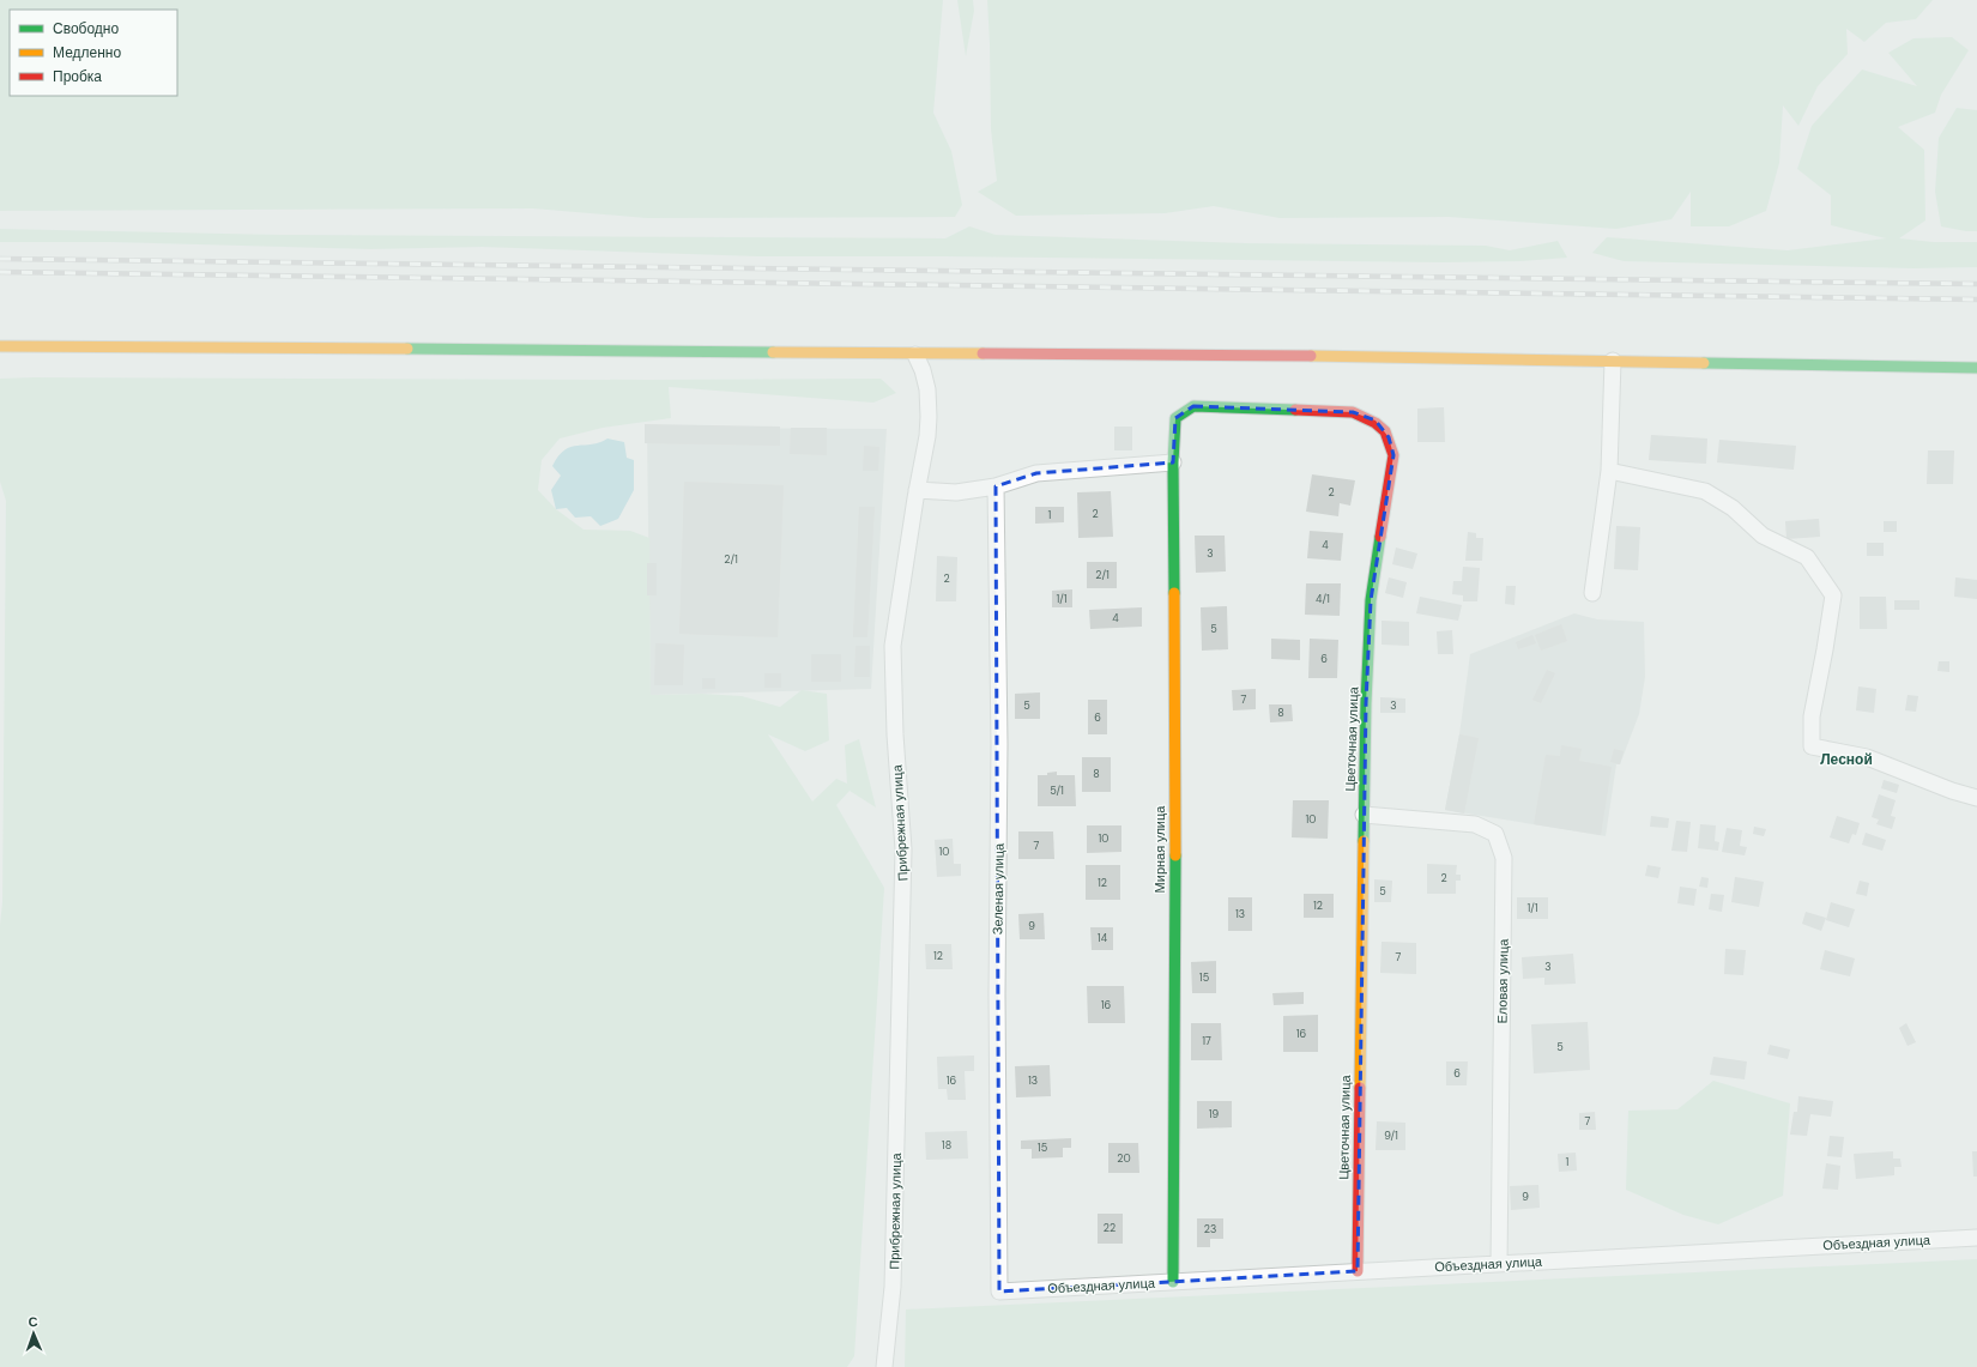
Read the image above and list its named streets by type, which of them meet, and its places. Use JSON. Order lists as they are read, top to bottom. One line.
{"streets":{"street":["Цветочная улица","Прибрежная улица","Мирная улица","Зеленая улица","Еловая улица","Объездная улица"]},"crossings":[["Цветочная улица","Мирная улица"],["Цветочная улица","Еловая улица"],["Цветочная улица","Объездная улица"],["Мирная улица","Объездная улица"],["Зеленая улица","Объездная улица"],["Еловая улица","Объездная улица"]],"districts":["Лесной"],"house_numbers":["2","2","1","4","3","2/1","2/1","2","1/1","4/1","4","5","6","7","5","3","8","6","8","5/1","10","10","7","10","2","12","5","12","1/1","13","9","14","12","7","3","15","16","16","17","5","6","16","13","19","7","9/1","18","15","20","1","9","22","23"],"legend":["Свободно","Медленно","Пробка"],"north":"top"}
